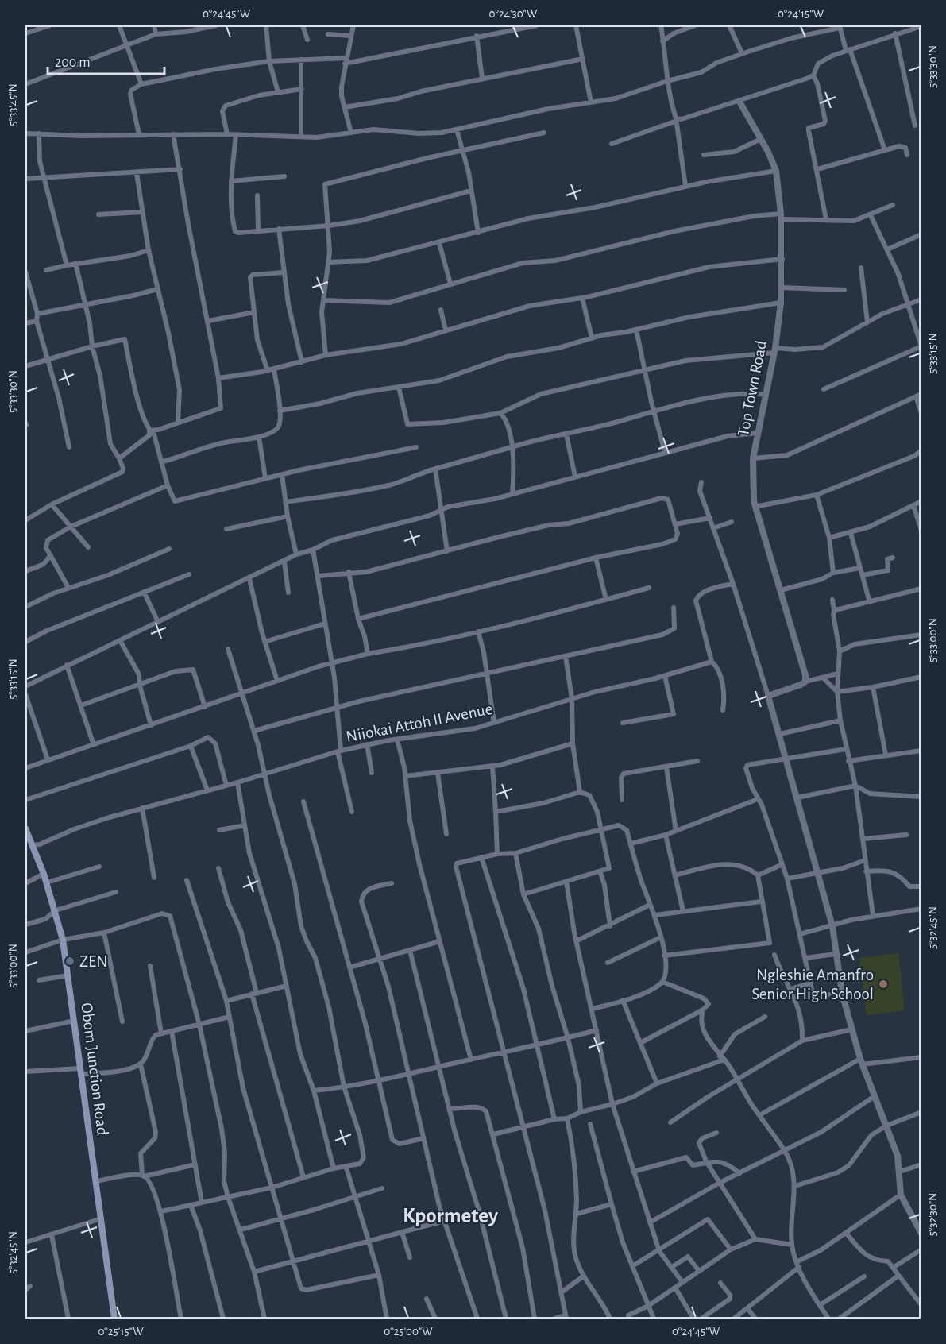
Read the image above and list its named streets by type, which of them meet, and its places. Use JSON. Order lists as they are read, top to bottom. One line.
{"streets":{"main road":["Obom Junction Road"],"street":["Top Town Road","Niiokai Attoh II Avenue"]},"crossings":[["Niiokai Attoh II Avenue","Obom Junction Road"]],"districts":["Kpormetey"],"places":["ZEN","Ngleshie Amanfro Senior High School"],"scale_bar":"200 m","coordinates":["0°24'45\"W","0°24'30\"W","0°24'15\"W","5°33'30\"N","5°33'45\"N","5°33'15\"N","5°33'00\"N","5°32'45\"N","5°32'30\"N","0°25'15\"W","0°25'00\"W"]}
